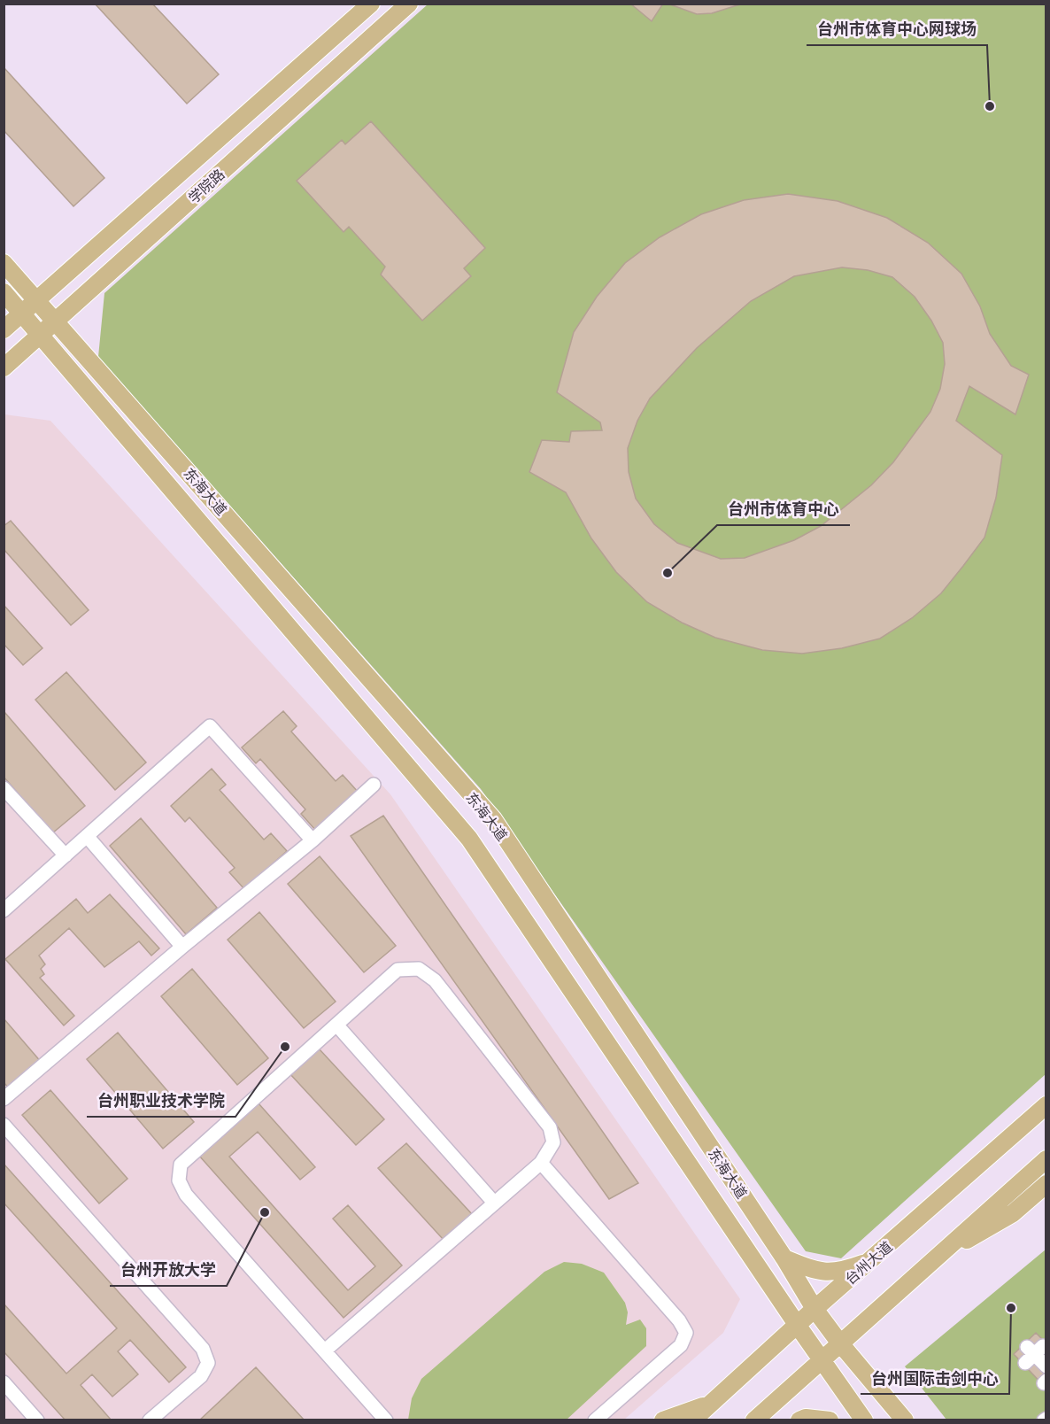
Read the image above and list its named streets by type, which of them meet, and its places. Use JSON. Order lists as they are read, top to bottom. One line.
{"streets":{"main road":["学院路","东海大道","台州大道"]},"crossings":[["学院路","东海大道"],["东海大道","台州大道"]],"places":["台州市体育中心网球场","台州市体育中心","台州职业技术学院","台州开放大学","台州国际击剑中心"]}
